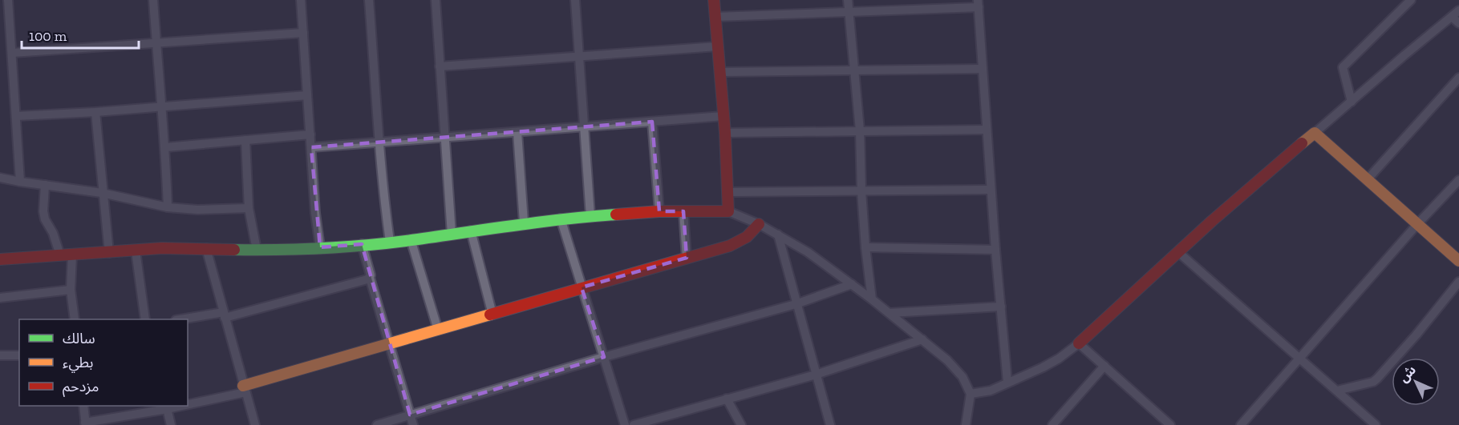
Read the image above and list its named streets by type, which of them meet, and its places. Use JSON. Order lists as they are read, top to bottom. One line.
{"legend":["سالك","بطيء","مزدحم"],"scale_bar":"100 m","north":"top left"}
